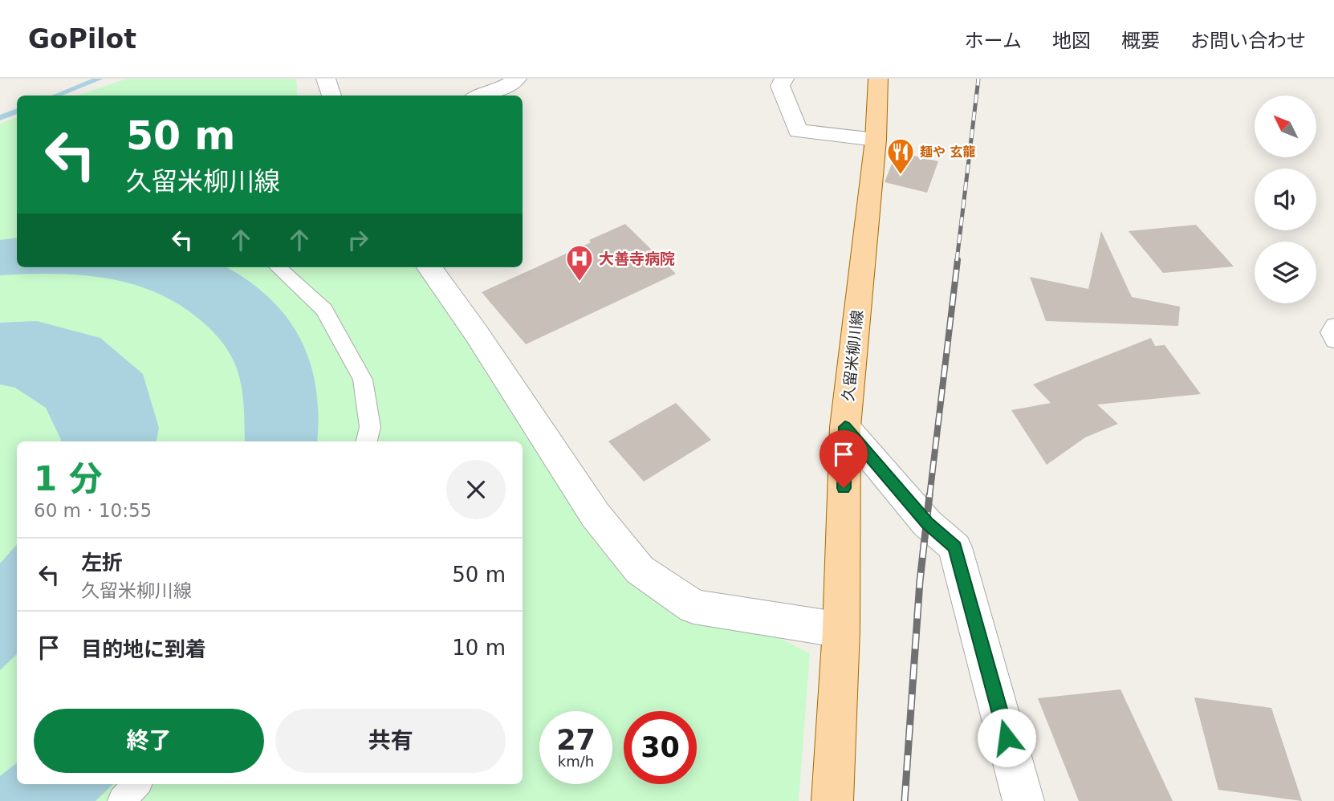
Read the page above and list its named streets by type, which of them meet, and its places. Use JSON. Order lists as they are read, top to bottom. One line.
{"streets":{"main road":["久留米柳川線"]},"places":{"restaurant":["麺や 玄龍"],"hospital":["大善寺病院"]},"north":"top left","page":{"header":"GoPilot","nav":["ホーム","地図","概要","お問い合わせ"],"turn":["50 m","久留米柳川線"],"heading":["1 分","60 m · 10:55"],"list":[{"name":"左折","note":"久留米柳川線","value":"50 m"},{"name":"目的地に到着","value":"10 m"}],"buttons":["終了","共有"],"speed":"27 km/h","limit":"30"}}
